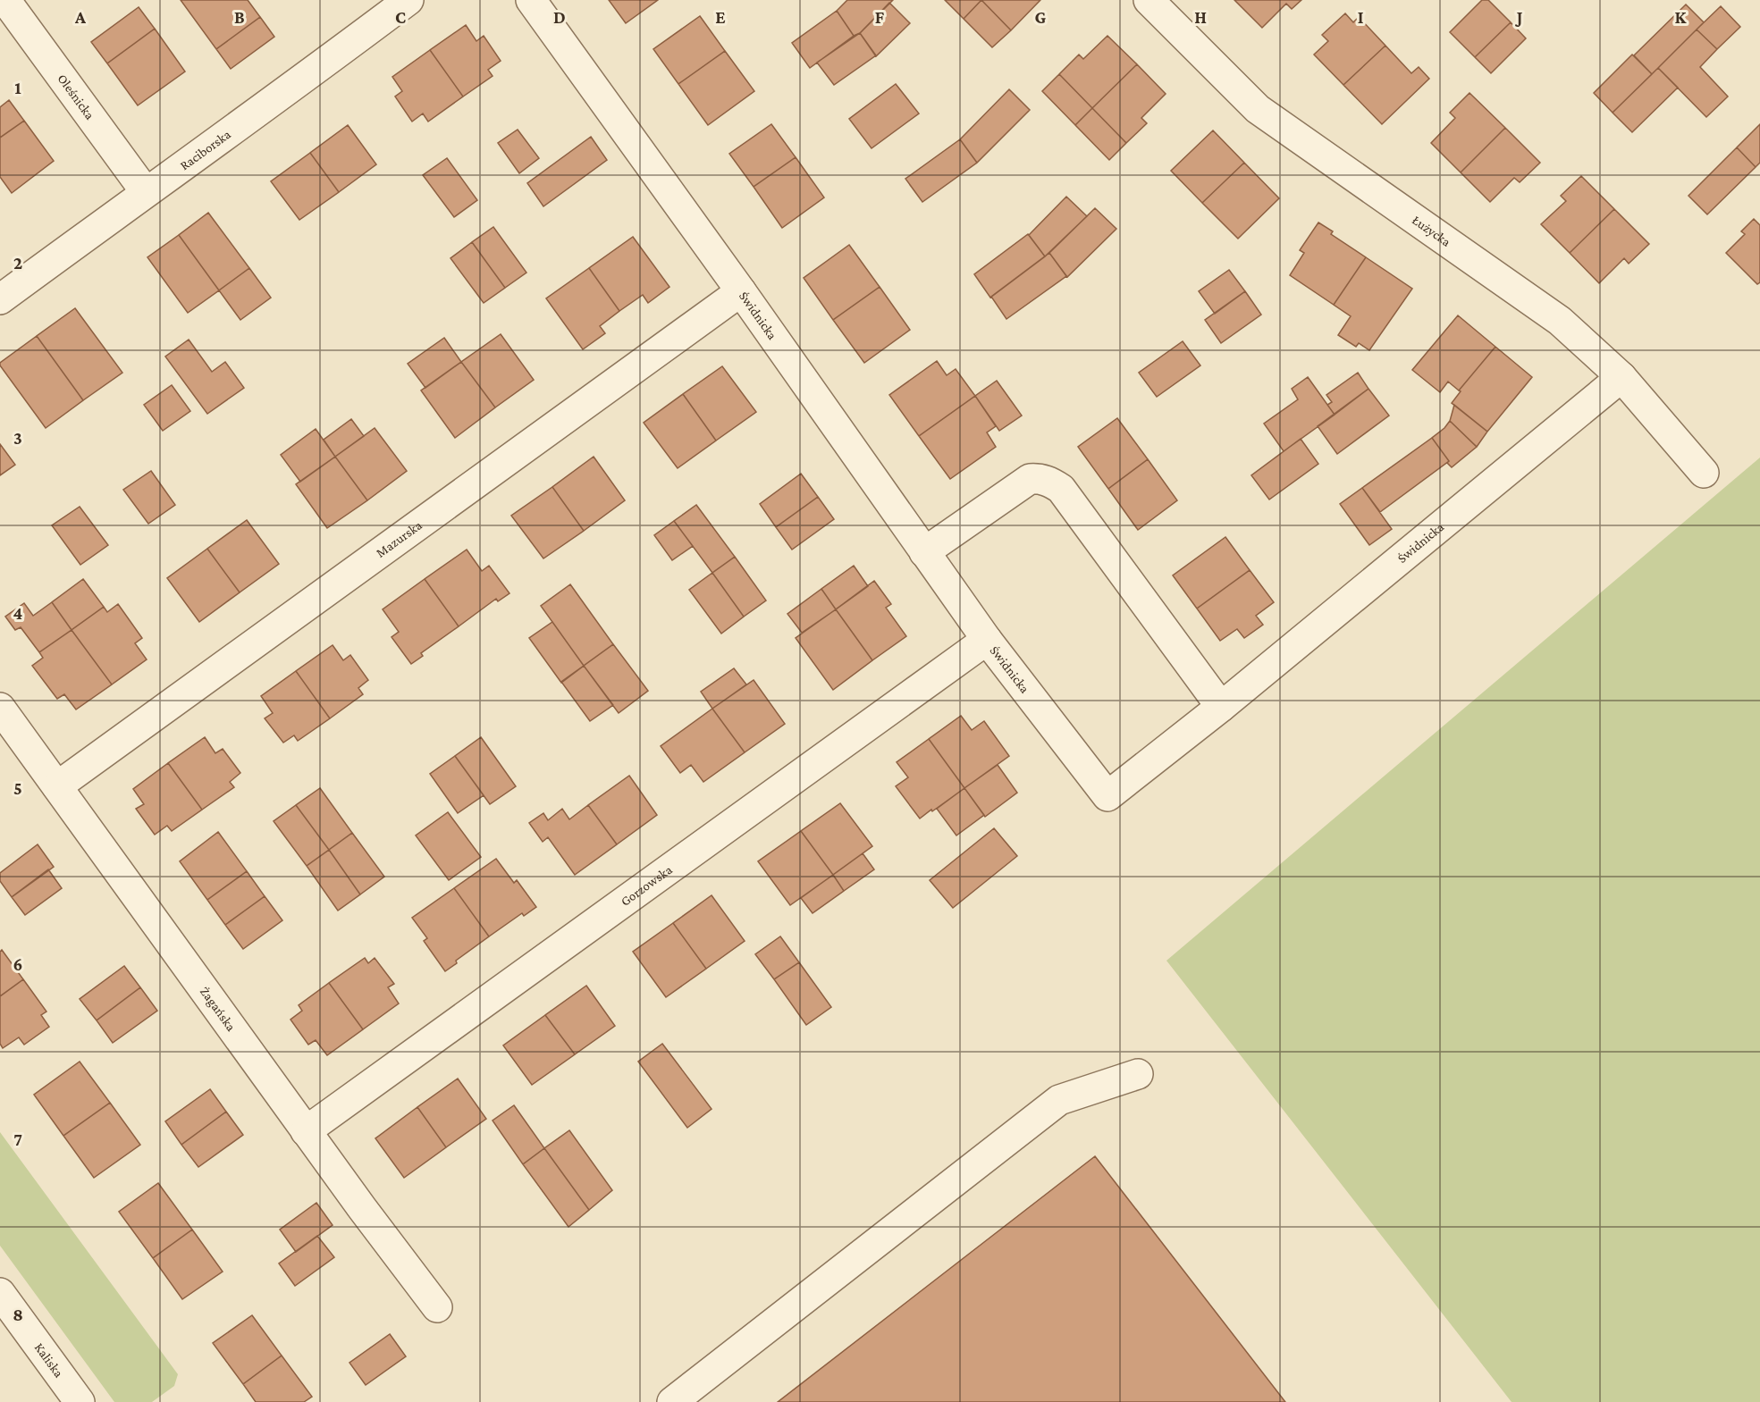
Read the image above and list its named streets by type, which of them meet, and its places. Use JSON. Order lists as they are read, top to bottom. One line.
{"streets":{"street":["Oleśnicka","Raciborska","Łużycka","Świdnicka","Mazurska","Gorzowska","Żagańska","Kaliska"]},"crossings":[["Oleśnicka","Raciborska"],["Łużycka","Świdnicka"],["Świdnicka","Mazurska"],["Świdnicka","Gorzowska"],["Mazurska","Żagańska"],["Gorzowska","Żagańska"]],"grid":{"columns":["A","B","C","D","E","F","G","H","I","J","K"],"rows":["1","2","3","4","5","6","7","8"]}}
